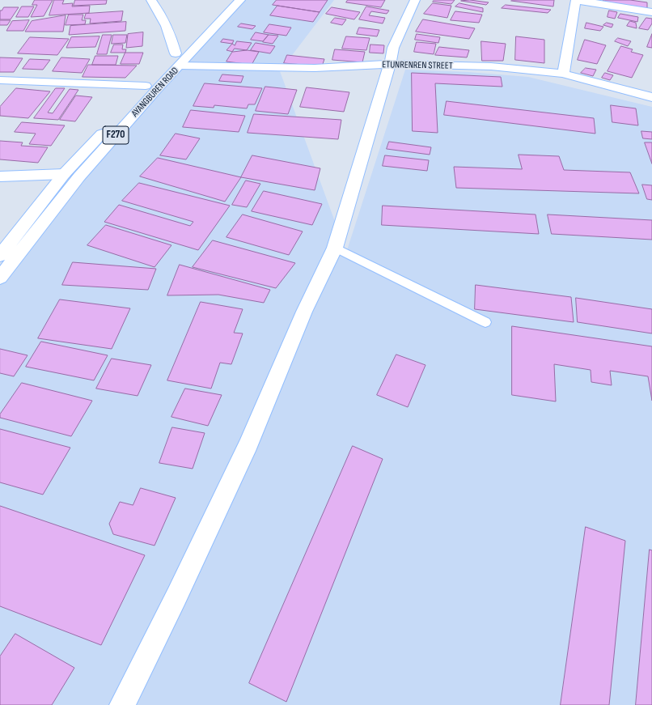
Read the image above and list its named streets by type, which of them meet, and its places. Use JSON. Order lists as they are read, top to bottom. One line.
{"streets":{"street":["ETUNRENREN STREET","AYANGBUREN ROAD","F270"]},"crossings":[["ETUNRENREN STREET","AYANGBUREN ROAD"]]}
